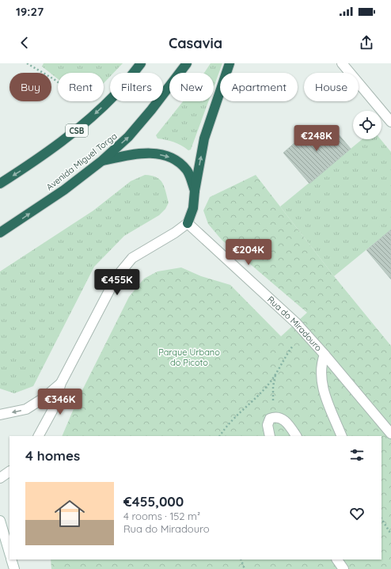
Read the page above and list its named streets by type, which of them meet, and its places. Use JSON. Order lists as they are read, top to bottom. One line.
{"streets":{"highway":["CSB","Avenida Miguel Torga"],"street":["Rua do Miradouro"]},"parks":["Parque Urbano do Picoto"],"page":{"status":"19:27","header":"Casavia","chip":["Buy","Rent","Filters","New","Apartment","House"],"price":["€248K","€204K","€455K","€346K"],"heading":"4 homes","list":[{"name":"€455,000","note":"4 rooms · 152 m² · Rua do Miradouro"}]}}
